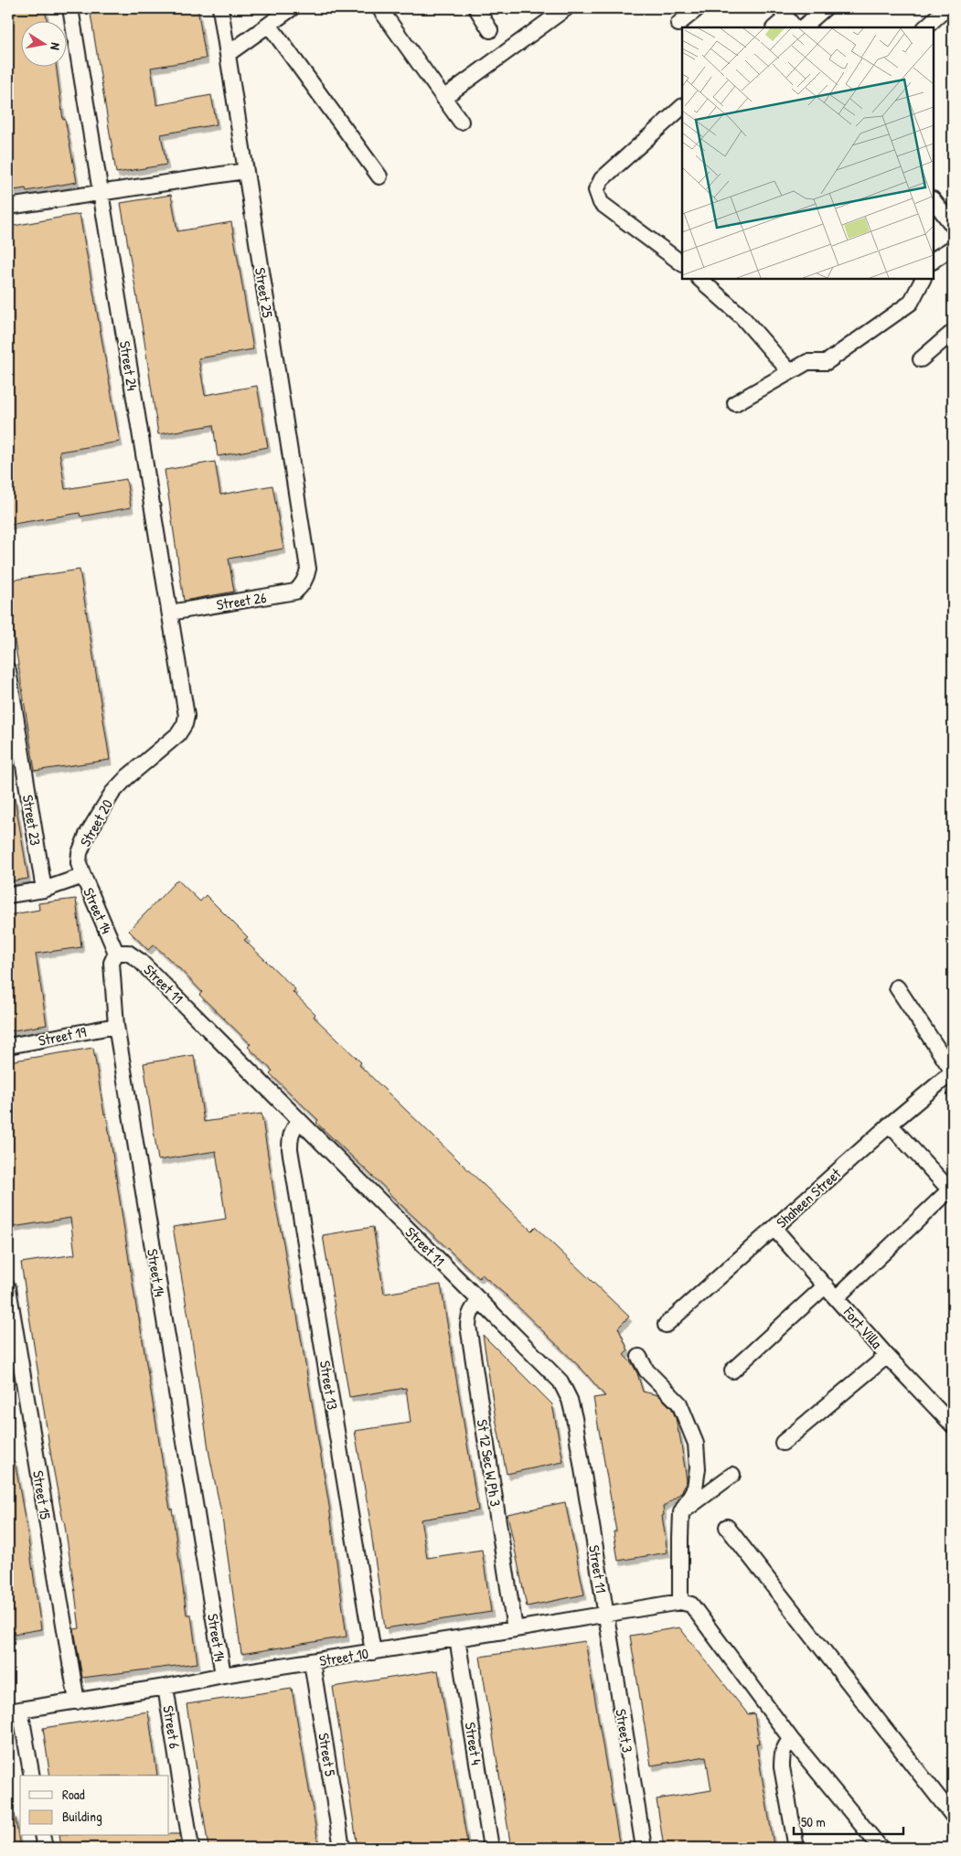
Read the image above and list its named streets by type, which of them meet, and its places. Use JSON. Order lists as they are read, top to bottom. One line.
{"streets":{"street":["Street 25","Street 24","Street 26","Street 23","Street 20","Street 14","Street 11","Street 19","Shaheen Street","Fort Villa","Street 13","St 12 Sec W Ph 3","Street 15","Street 10","Street 6","Street 3","Street 4","Street 5"]},"crossings":[["Street 25","Street 26"],["Street 24","Street 26"],["Street 24","Street 20"],["Street 20","Street 14"],["Street 14","Street 11"],["Street 14","Street 19"],["Street 14","Street 10"],["Street 11","Street 13"],["Street 11","St 12 Sec W Ph 3"],["Street 11","Street 10"],["Street 11","Street 3"],["Shaheen Street","Fort Villa"],["Street 13","Street 10"],["St 12 Sec W Ph 3","Street 10"],["Street 15","Street 10"],["Street 10","Street 6"],["Street 10","Street 3"],["Street 10","Street 4"],["Street 10","Street 5"]],"legend":["Road","Building"],"scale_bar":"50 m","north":"right"}
